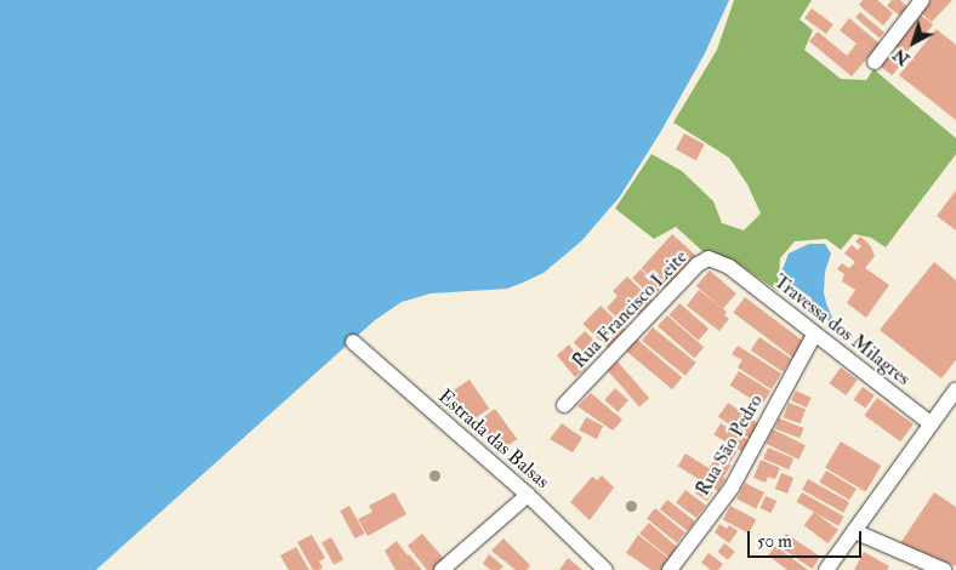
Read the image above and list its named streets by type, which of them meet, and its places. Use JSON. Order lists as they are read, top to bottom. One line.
{"streets":{"street":["Rua Francisco Leite","Travessa dos Milagres","Estrada das Balsas","Rua São Pedro"]},"crossings":[["Rua Francisco Leite","Travessa dos Milagres"],["Travessa dos Milagres","Rua São Pedro"]],"scale_bar":"50 m","north":"bottom left"}
